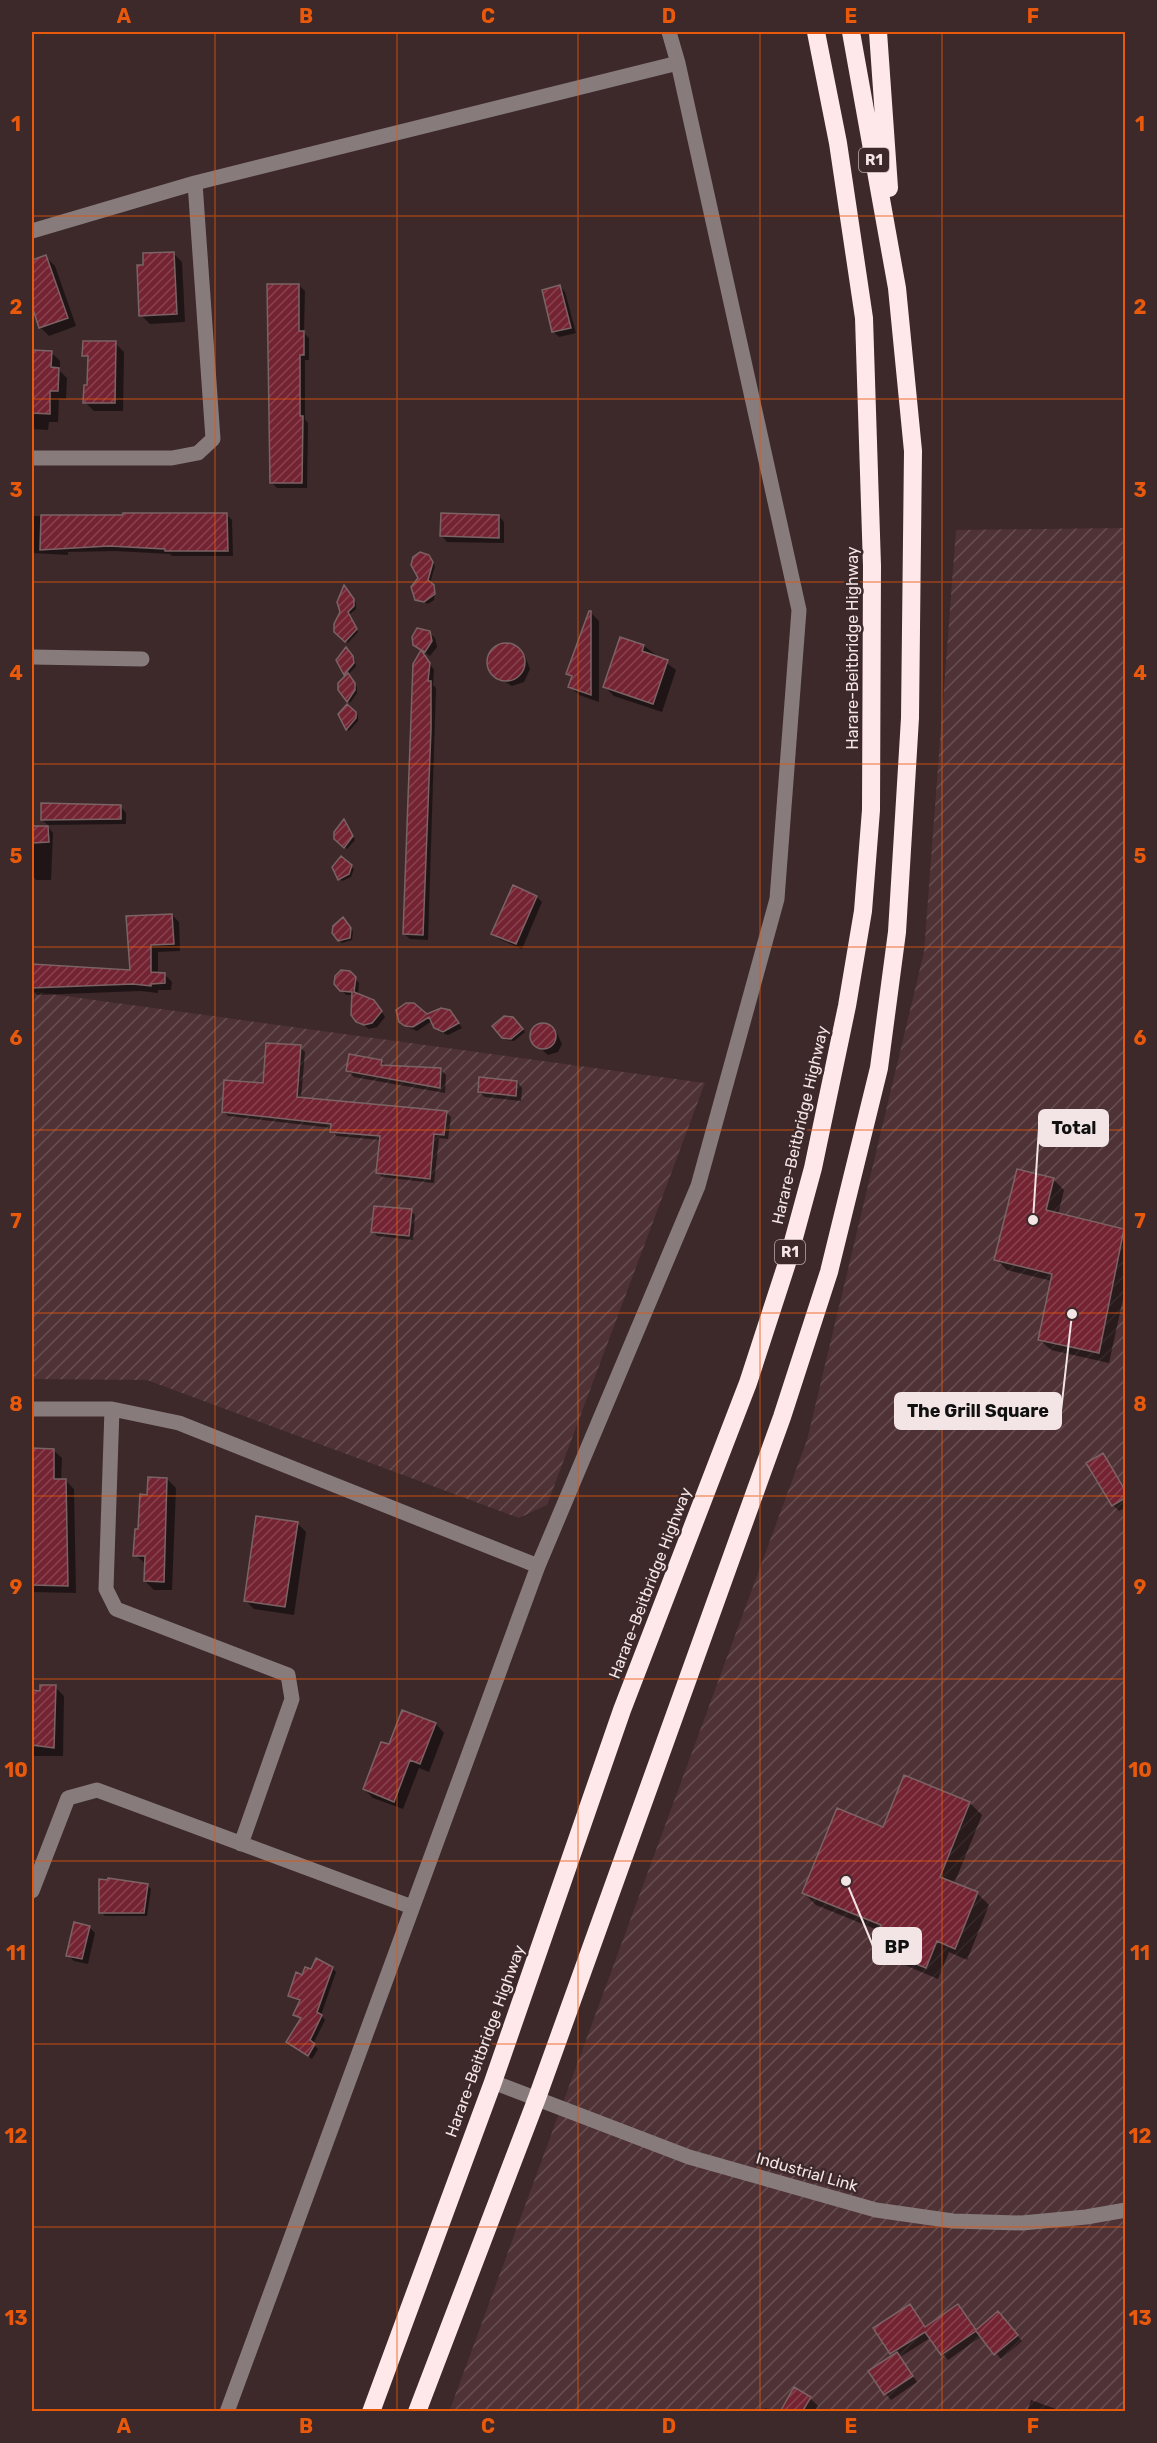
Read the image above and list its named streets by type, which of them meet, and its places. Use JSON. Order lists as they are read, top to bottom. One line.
{"streets":{"highway":["R1","Harare-Beitbridge Highway"],"street":["Industrial Link"]},"crossings":[["R1","Industrial Link"],["Harare-Beitbridge Highway","Industrial Link"]],"places":["Total","The Grill Square","BP"],"grid":{"columns":["A","B","C","D","E","F"],"rows":["1","2","3","4","5","6","7","8","9","10","11","12","13"]}}
